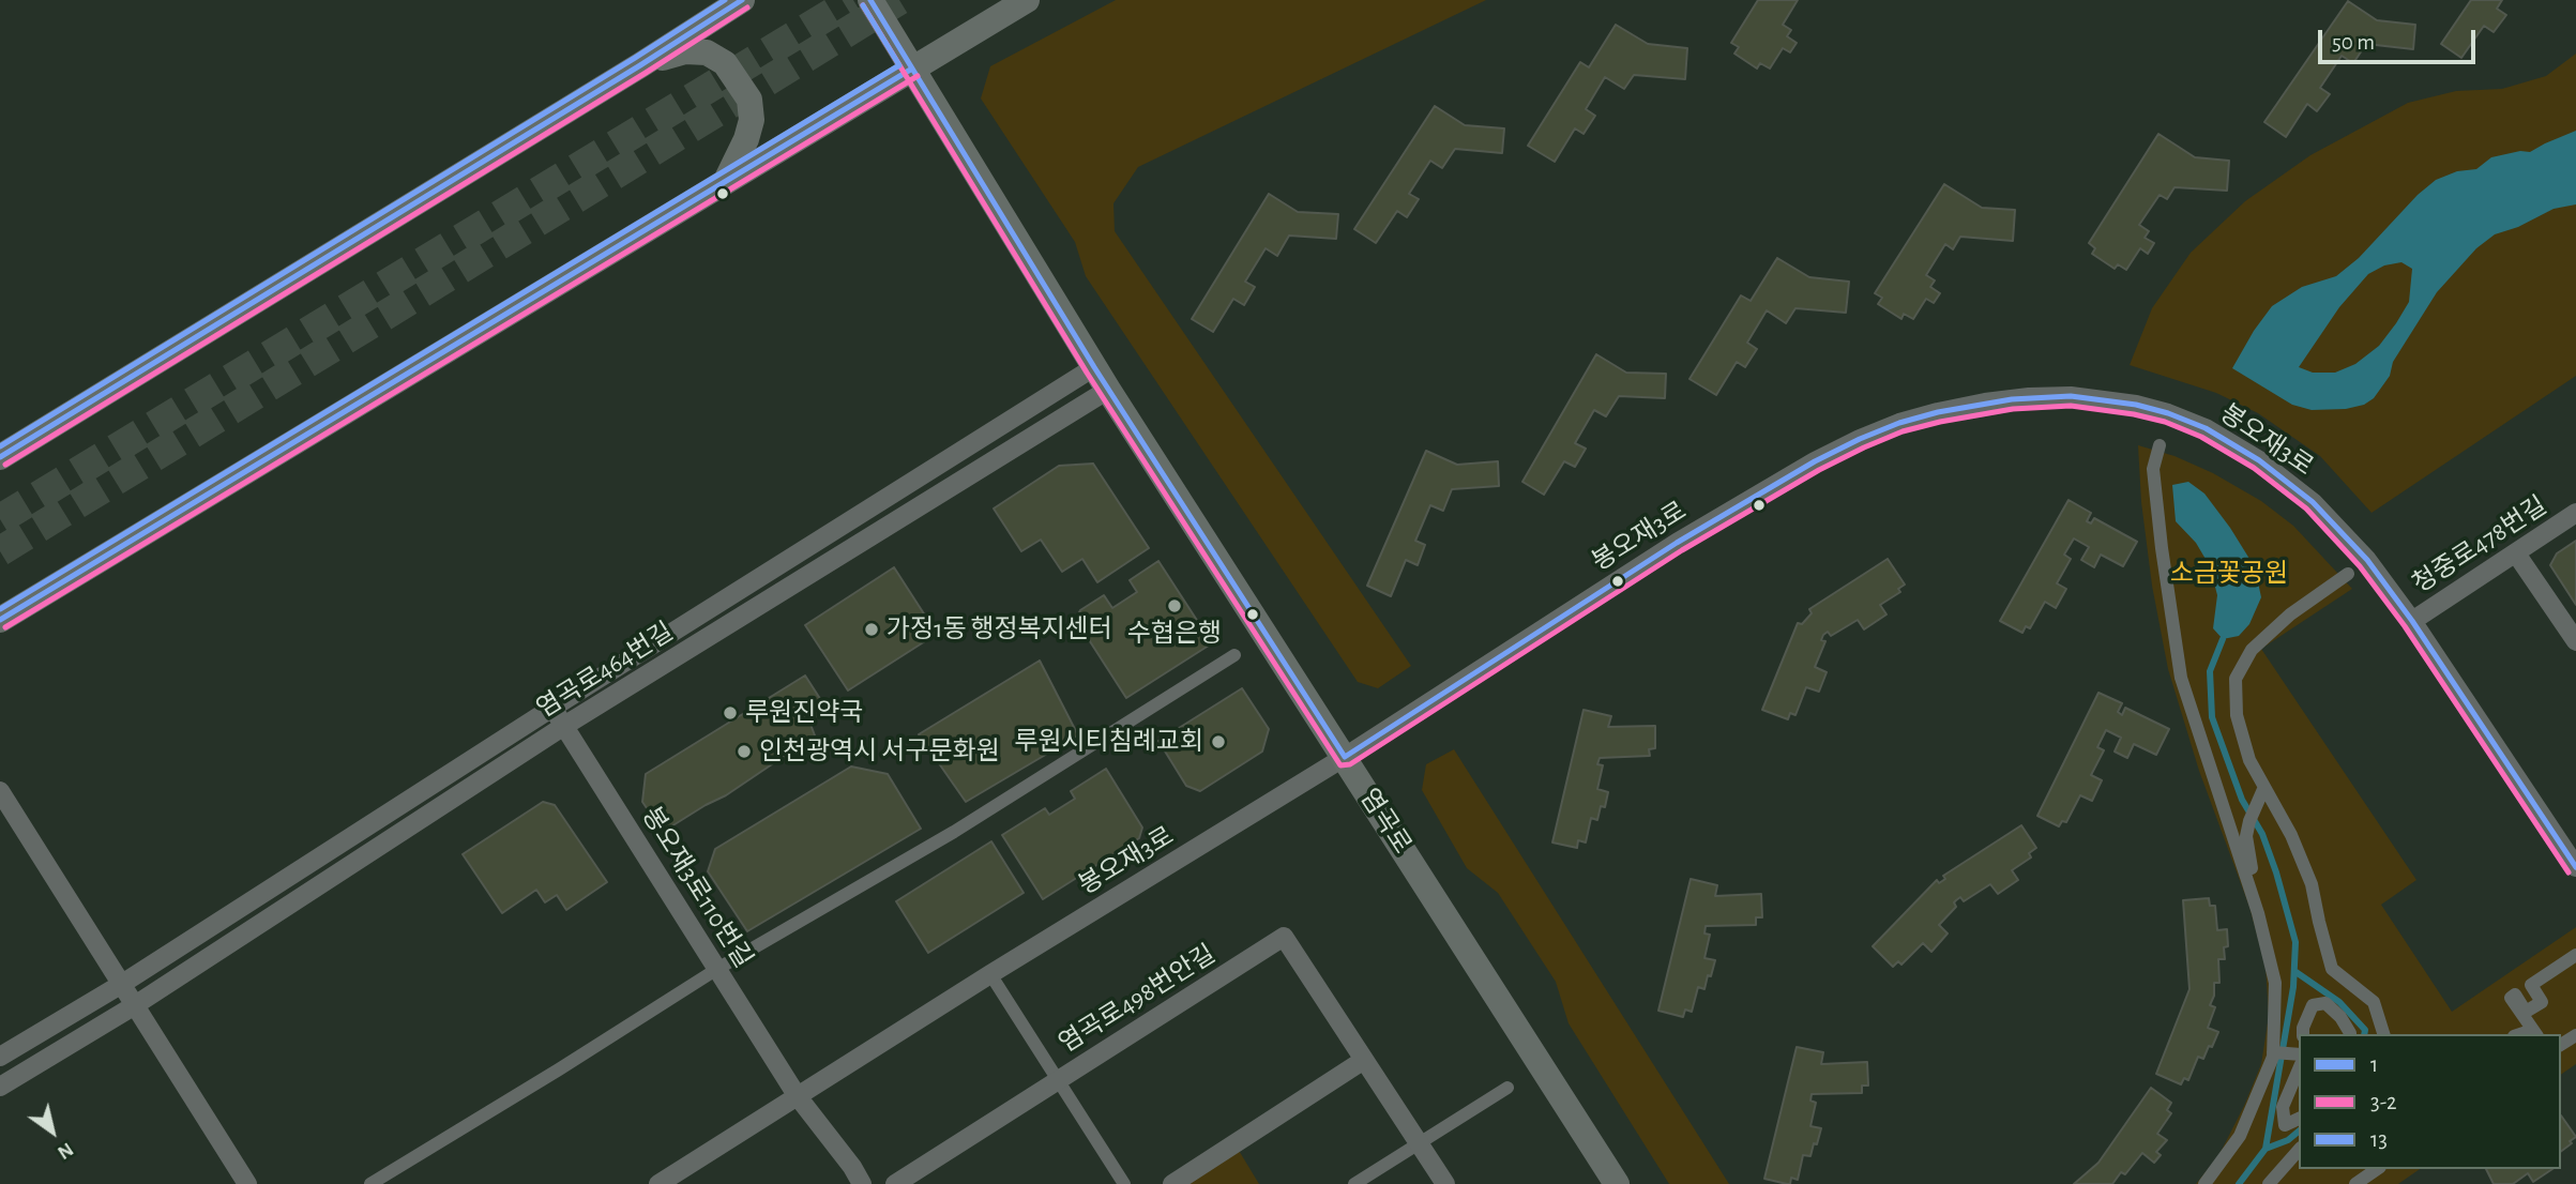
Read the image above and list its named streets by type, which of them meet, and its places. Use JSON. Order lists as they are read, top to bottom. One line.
{"streets":{"main road":["염곡로"],"street":["봉오재3로","청중로478번길","염곡로464번길","봉오재3로110번길","염곡로498번안길"]},"crossings":[["봉오재3로","청중로478번길"],["봉오재3로","염곡로"],["봉오재3로","봉오재3로110번길"],["염곡로464번길","염곡로"],["염곡로464번길","봉오재3로110번길"]],"parks":["소금꽃공원"],"places":["수협은행","가정1동 행정복지센터","루원진약국","루원시티침례교회","인천광역시 서구문화원"],"lines":["transit line 1","transit line 13","transit line 3-2"],"legend":["1","3-2","13"],"scale_bar":"50 m","north":"bottom right"}
